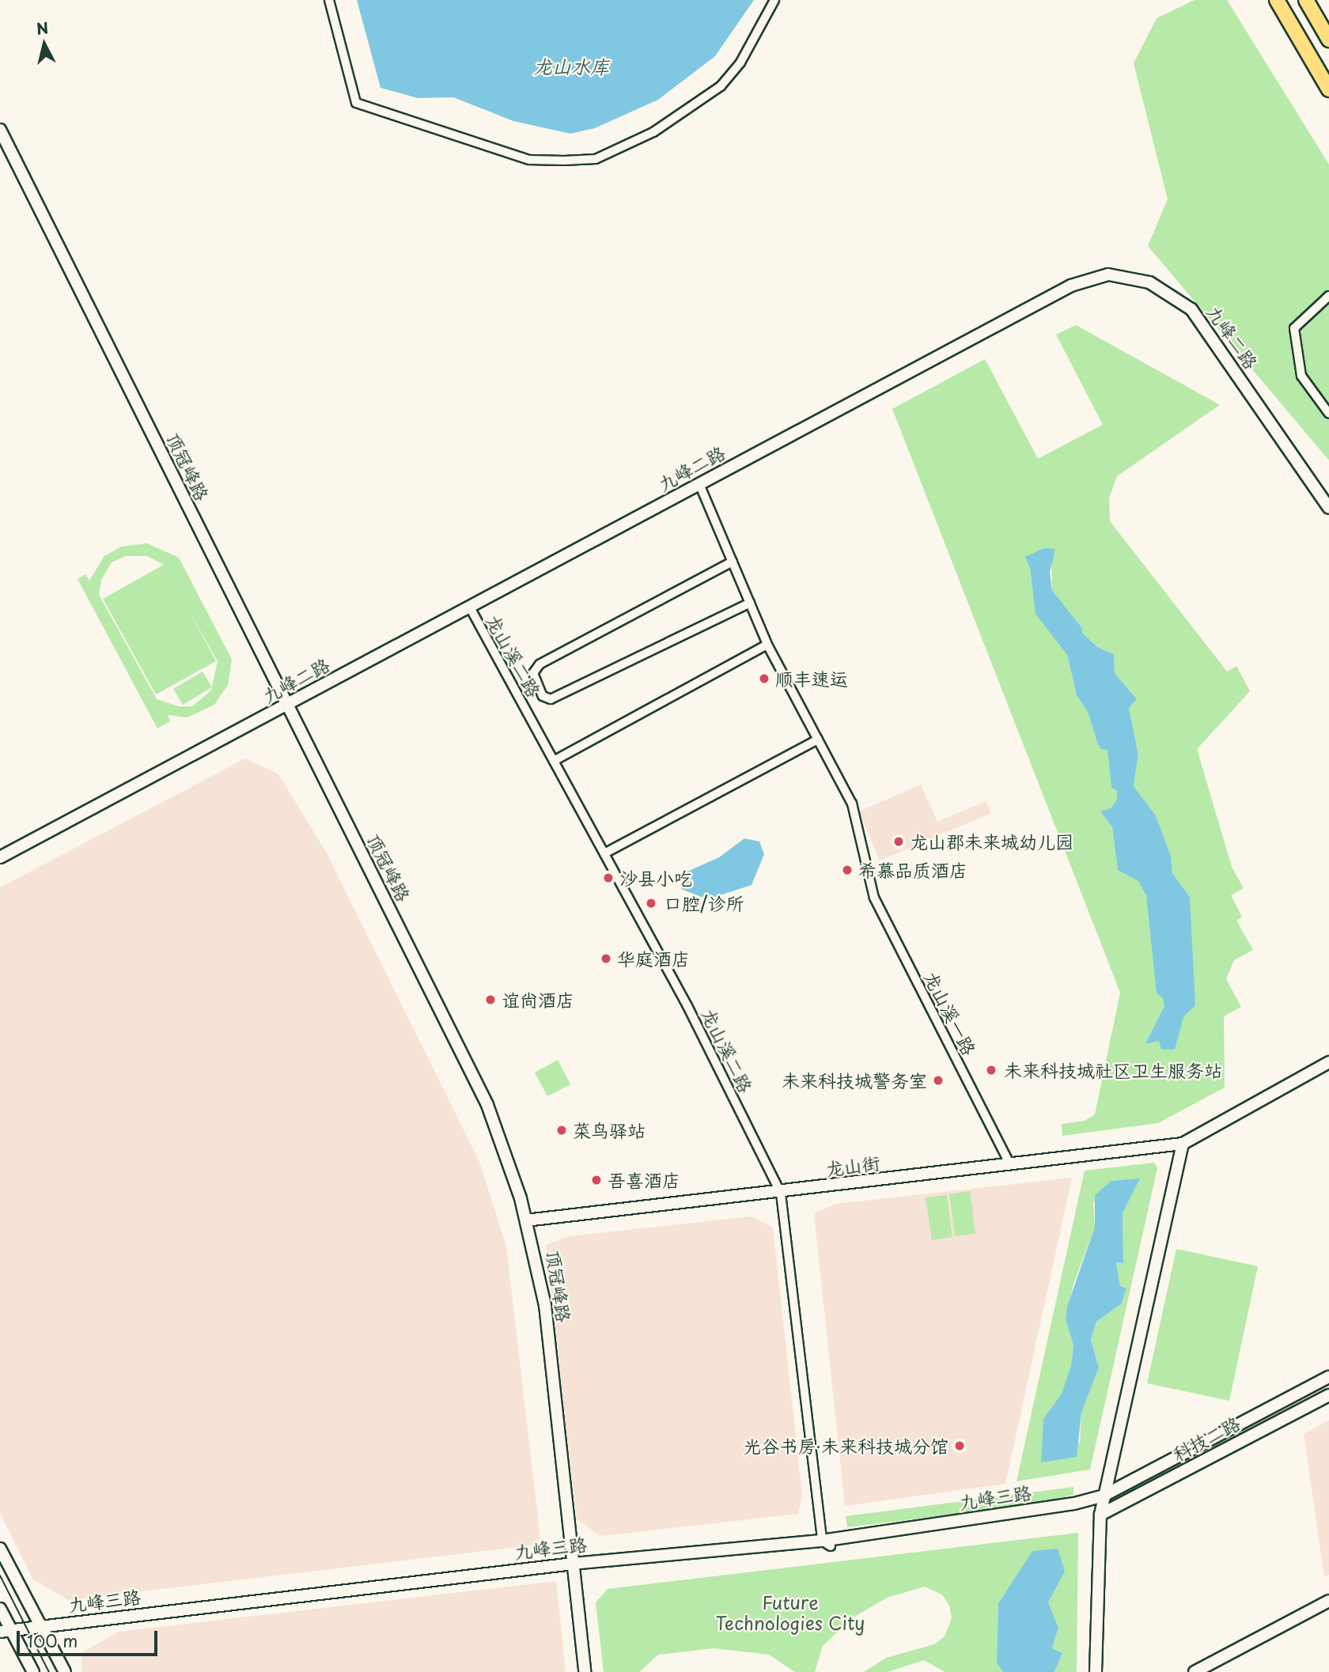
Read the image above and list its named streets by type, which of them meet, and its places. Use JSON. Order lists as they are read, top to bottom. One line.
{"streets":{"street":["九峰二路","顶冠峰路","龙山溪二路","龙山溪一路","龙山街","科技二路","九峰三路"]},"crossings":[["九峰二路","顶冠峰路"],["九峰二路","龙山溪二路"],["九峰二路","龙山溪一路"],["顶冠峰路","龙山街"],["顶冠峰路","九峰三路"],["龙山溪二路","龙山街"],["龙山溪二路","九峰三路"],["龙山溪一路","龙山街"],["科技二路","九峰三路"]],"water":["龙山水库"],"parks":["Future Technologies City"],"places":["顺丰速运","龙山郡未来城幼儿园","希慕品质酒店","沙县小吃","口腔/诊所","华庭酒店","谊尚酒店","未来科技城社区卫生服务站","未来科技城警务室","菜鸟驿站","吾喜酒店","光谷书房·未来科技城分馆"],"scale_bar":"100 m","north":"top"}
